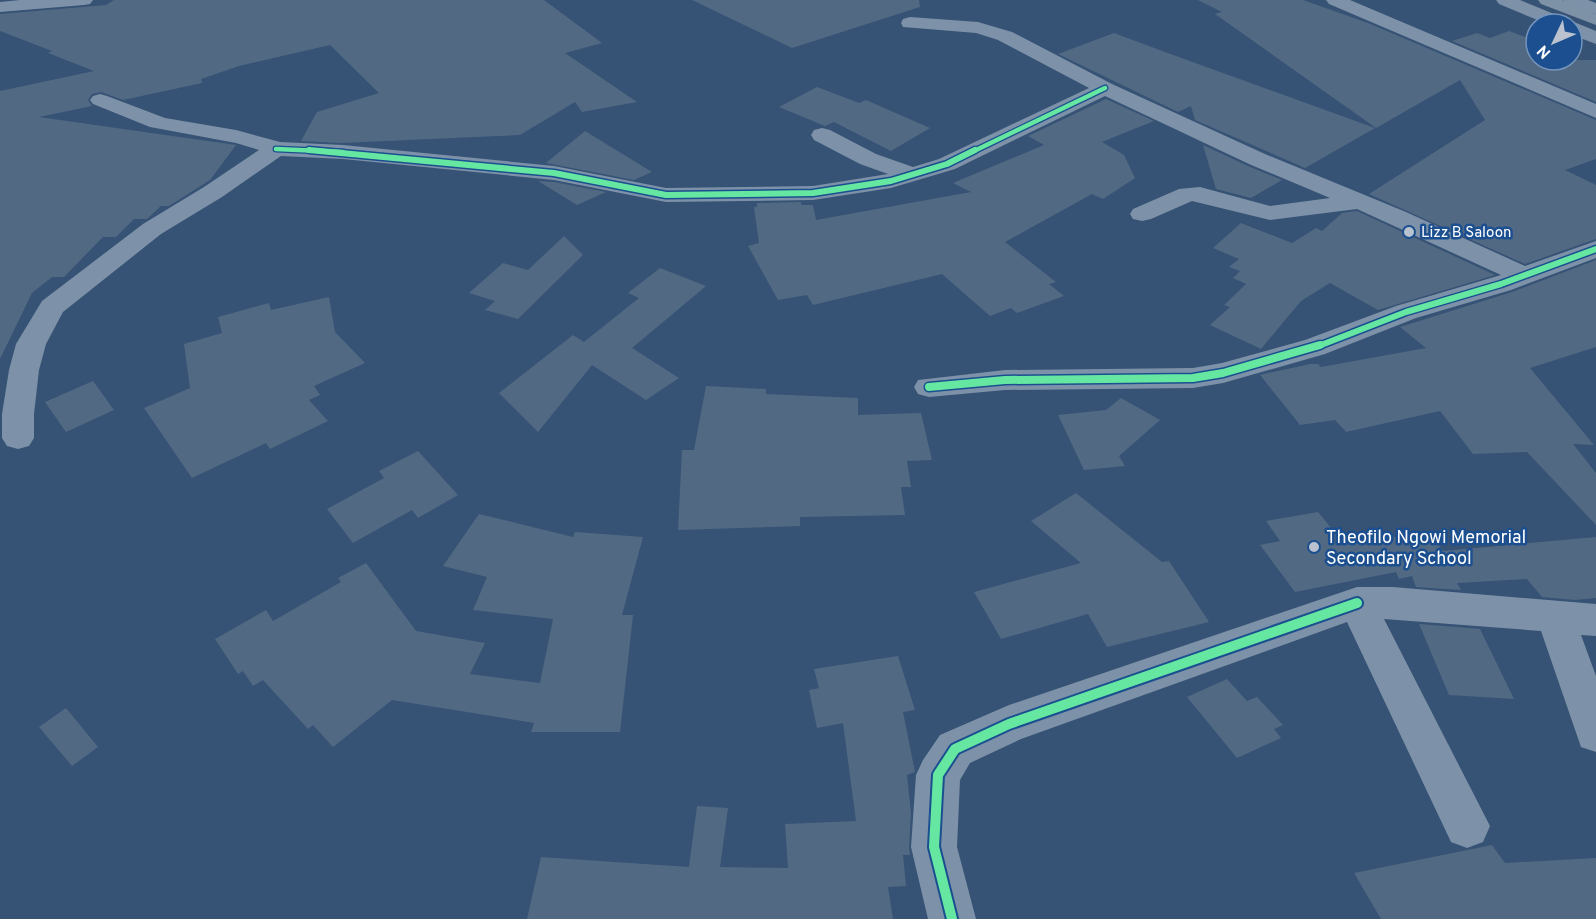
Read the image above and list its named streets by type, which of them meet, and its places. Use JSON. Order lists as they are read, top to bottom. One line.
{"places":["Lizz B Saloon","Theofilo Ngowi Memorial Secondary School"],"north":"bottom left"}
